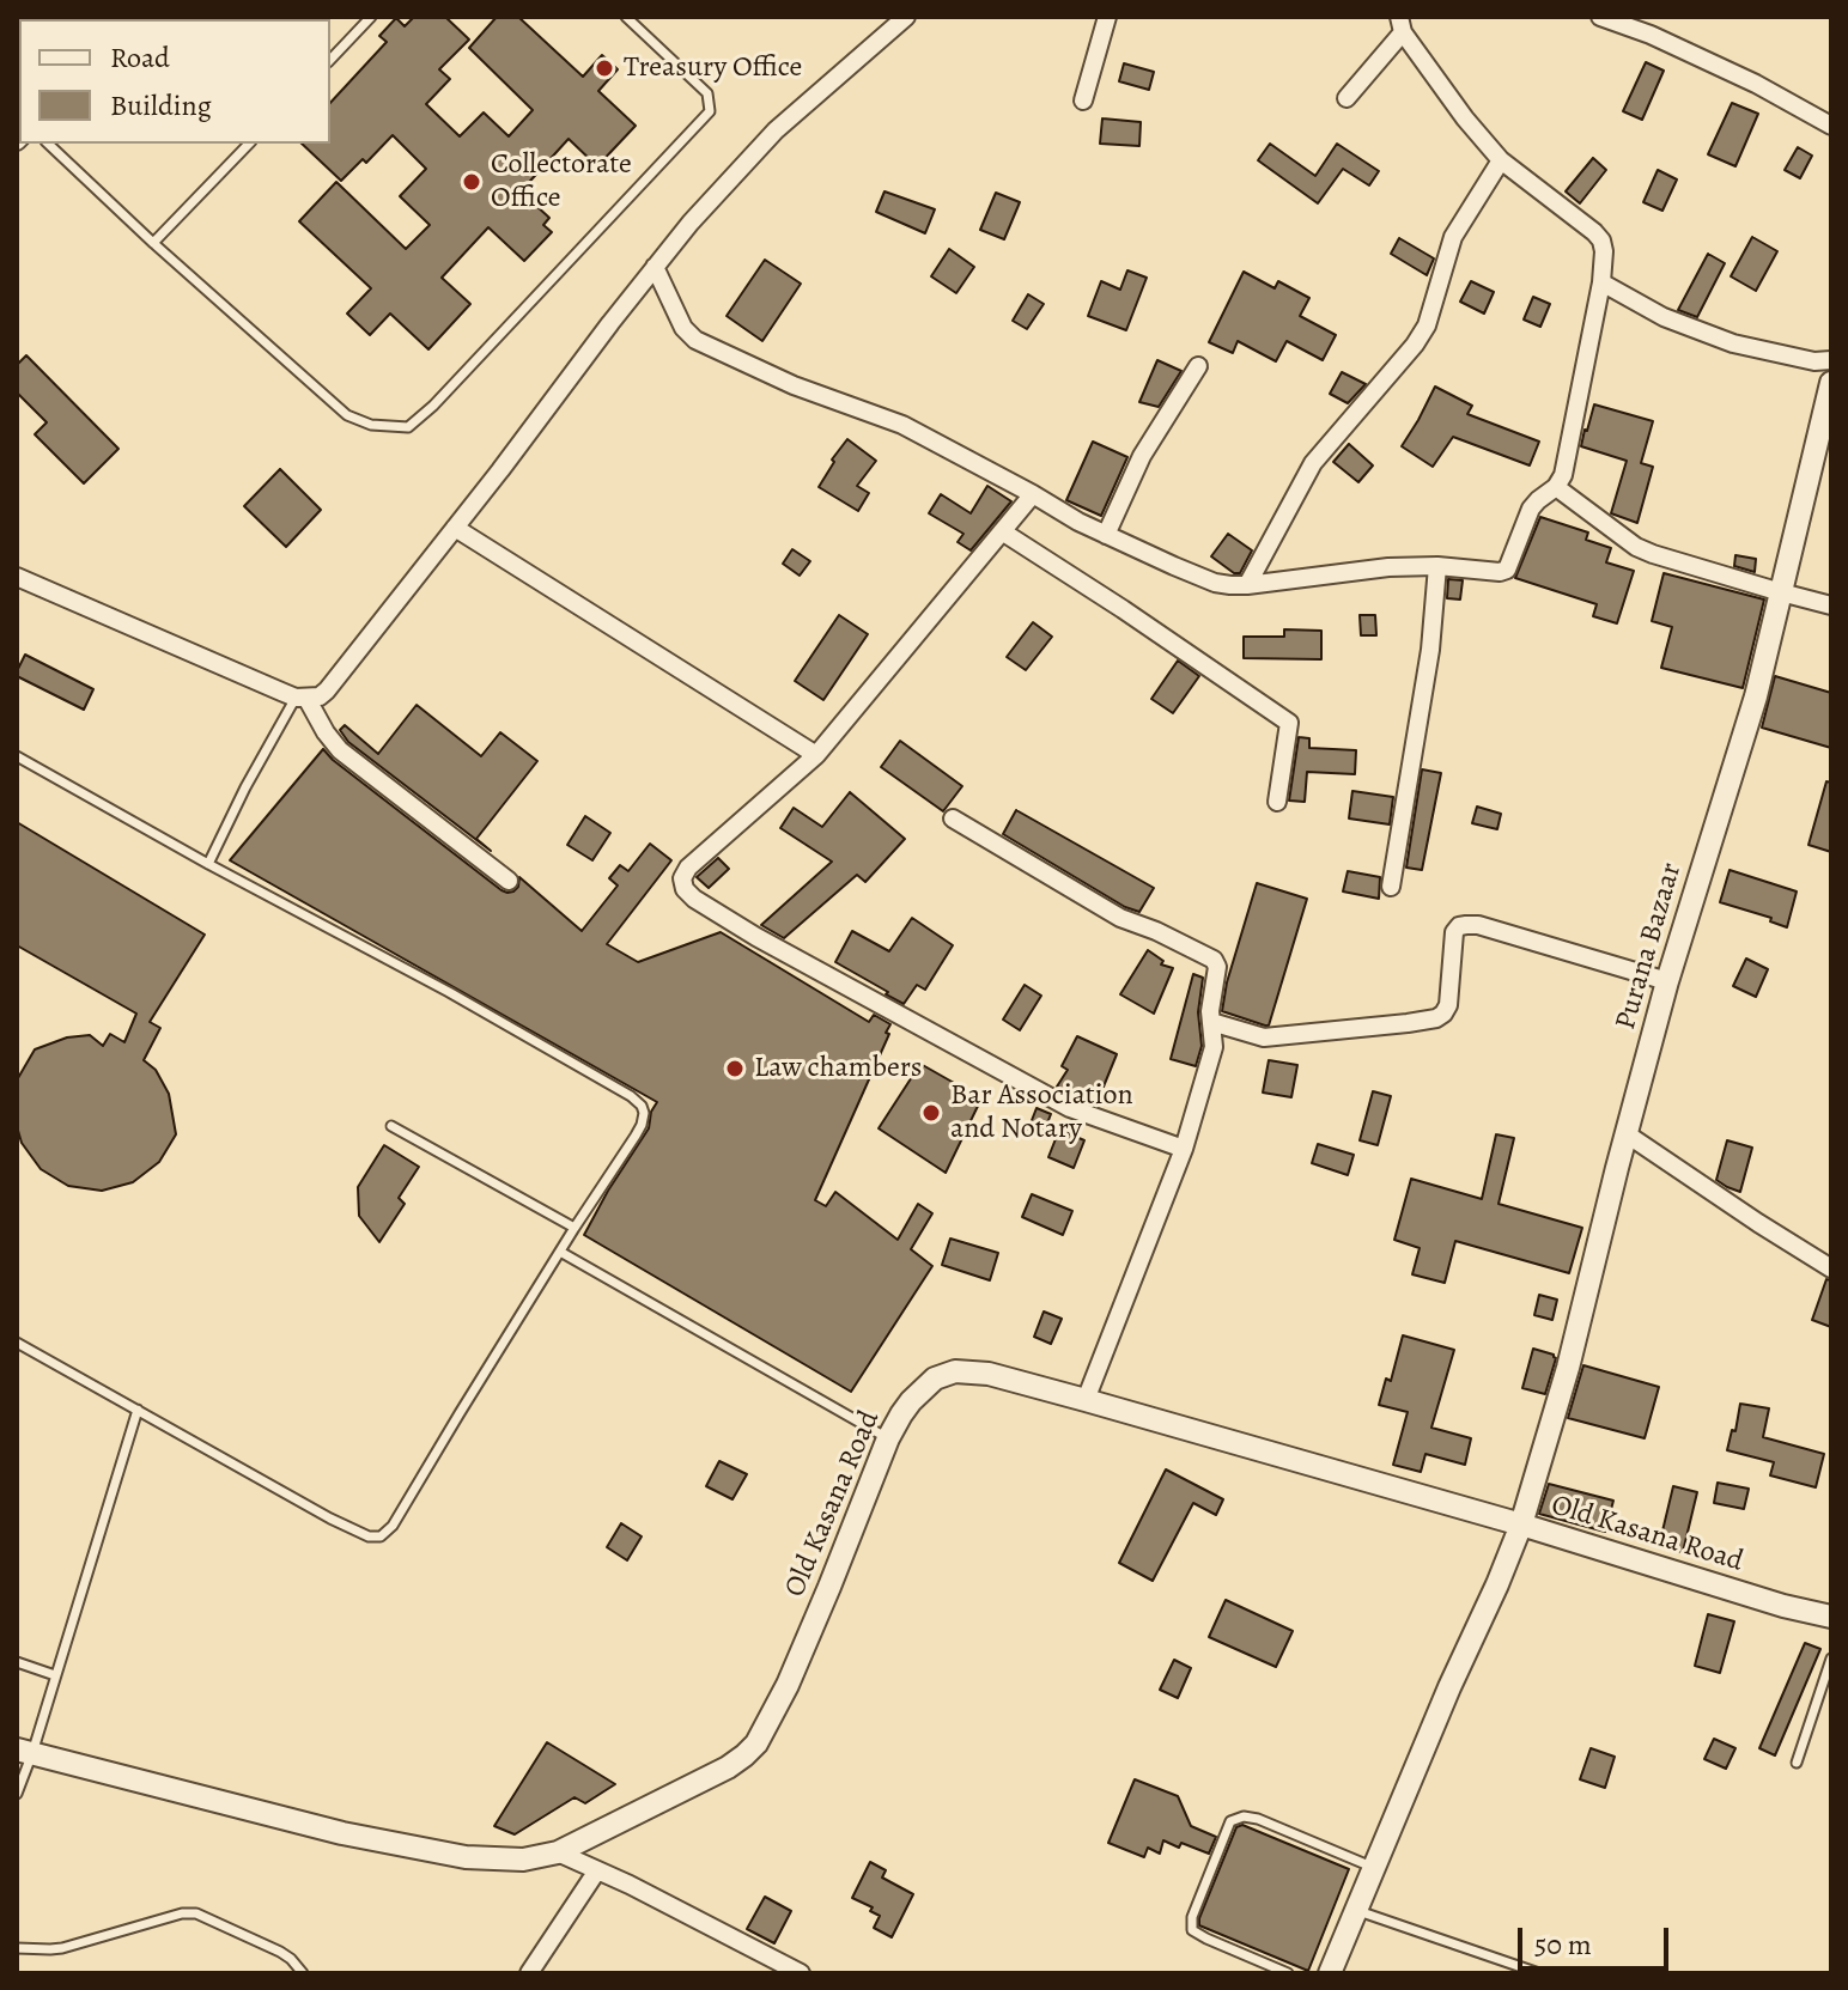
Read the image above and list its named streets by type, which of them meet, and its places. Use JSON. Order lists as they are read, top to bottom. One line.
{"streets":{"street":["Purana Bazaar","Old Kasana Road"]},"crossings":[["Purana Bazaar","Old Kasana Road"]],"places":["Treasury Office","Collectorate Office","Law chambers","Bar Association and Notary"],"legend":["Road","Building"],"scale_bar":"50 m"}
